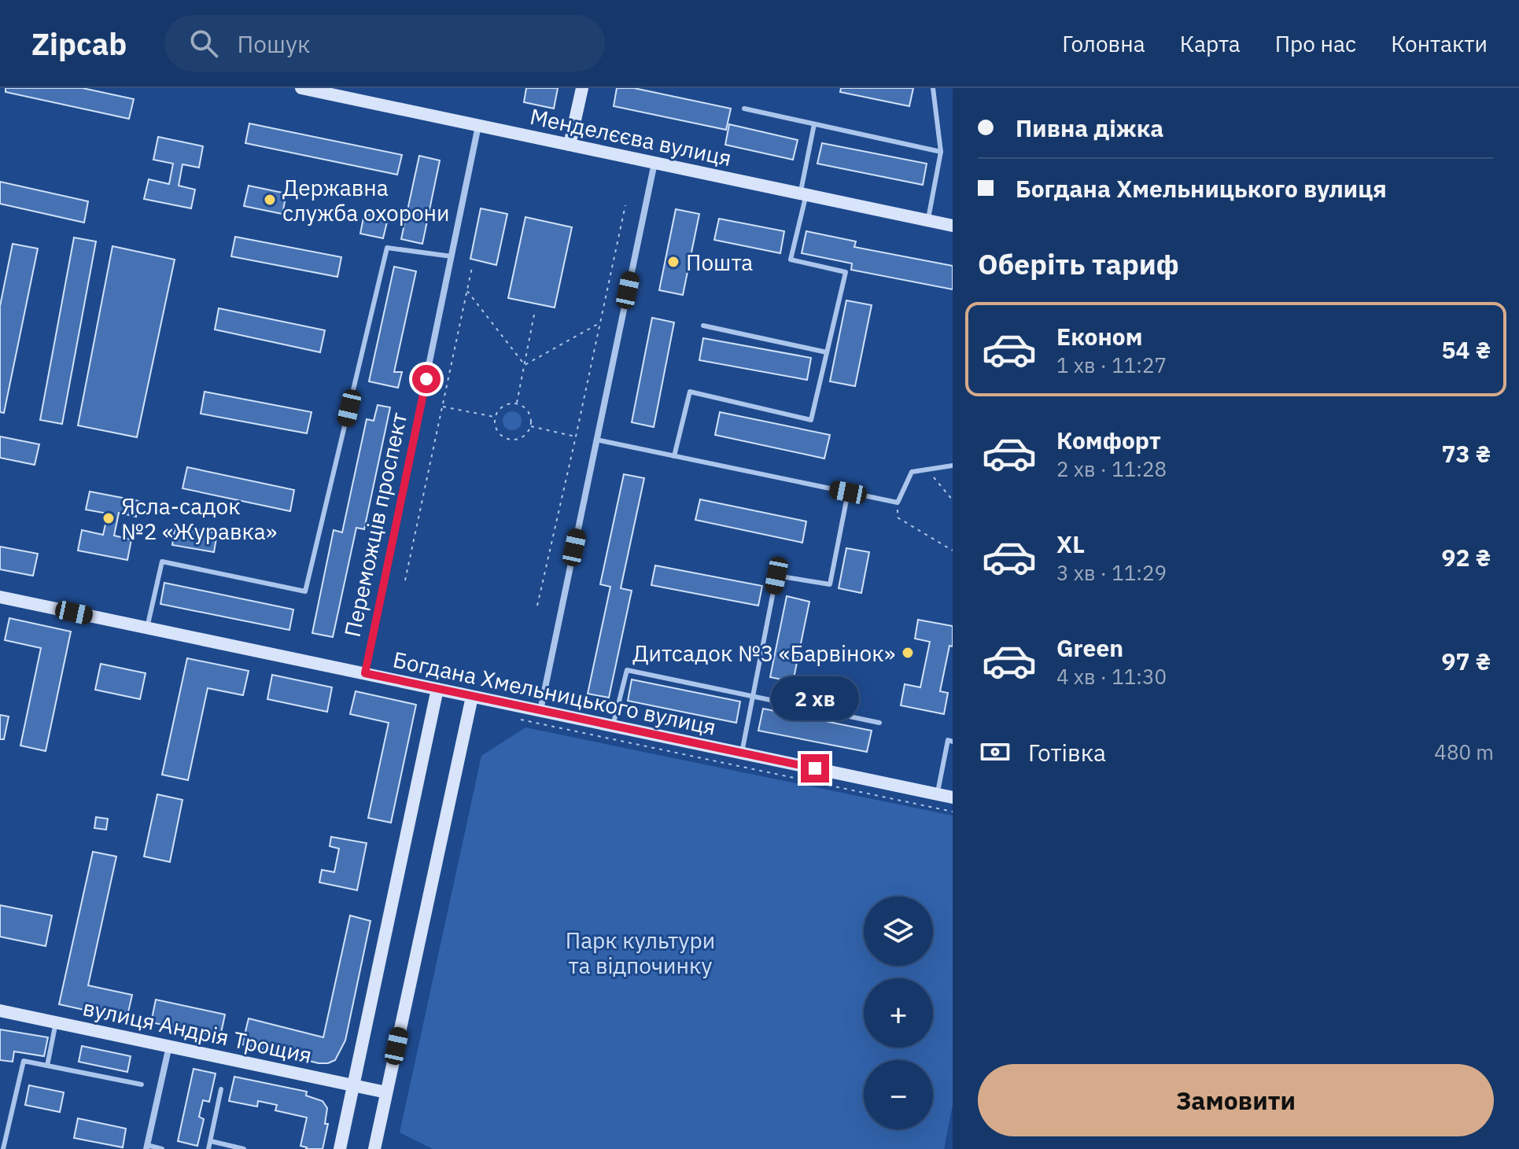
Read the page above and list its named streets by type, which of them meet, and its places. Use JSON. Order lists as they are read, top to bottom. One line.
{"streets":{"street":["Менделєєва вулиця","Переможців проспект","Богдана Хмельницького вулиця","вулиця Андрія Трощия"]},"crossings":[["Менделєєва вулиця","Переможців проспект"],["Переможців проспект","Богдана Хмельницького вулиця"]],"parks":["Парк культури та відпочинку"],"places":["Державна служба охорони","Пошта","Ясла-садок №2 «Журавка»","Дитсадок №3 «Барвінок»"],"page":{"header":"Zipcab","search":"Пошук","nav":["Головна","Карта","Про нас","Контакти"],"banner":["Пивна діжка","Богдана Хмельницького вулиця"],"heading":"Оберіть тариф","list":[{"name":"Економ","note":"1 хв · 11:27","value":"54 ₴"},{"name":"Комфорт","note":"2 хв · 11:28","value":"73 ₴"},{"name":"XL","note":"3 хв · 11:29","value":"92 ₴"},{"name":"Green","note":"4 хв · 11:30","value":"97 ₴"}],"bubble":"2 хв","pay":["Готівка","480 m"],"map_buttons":["+","−"],"buttons":"Замовити"}}
